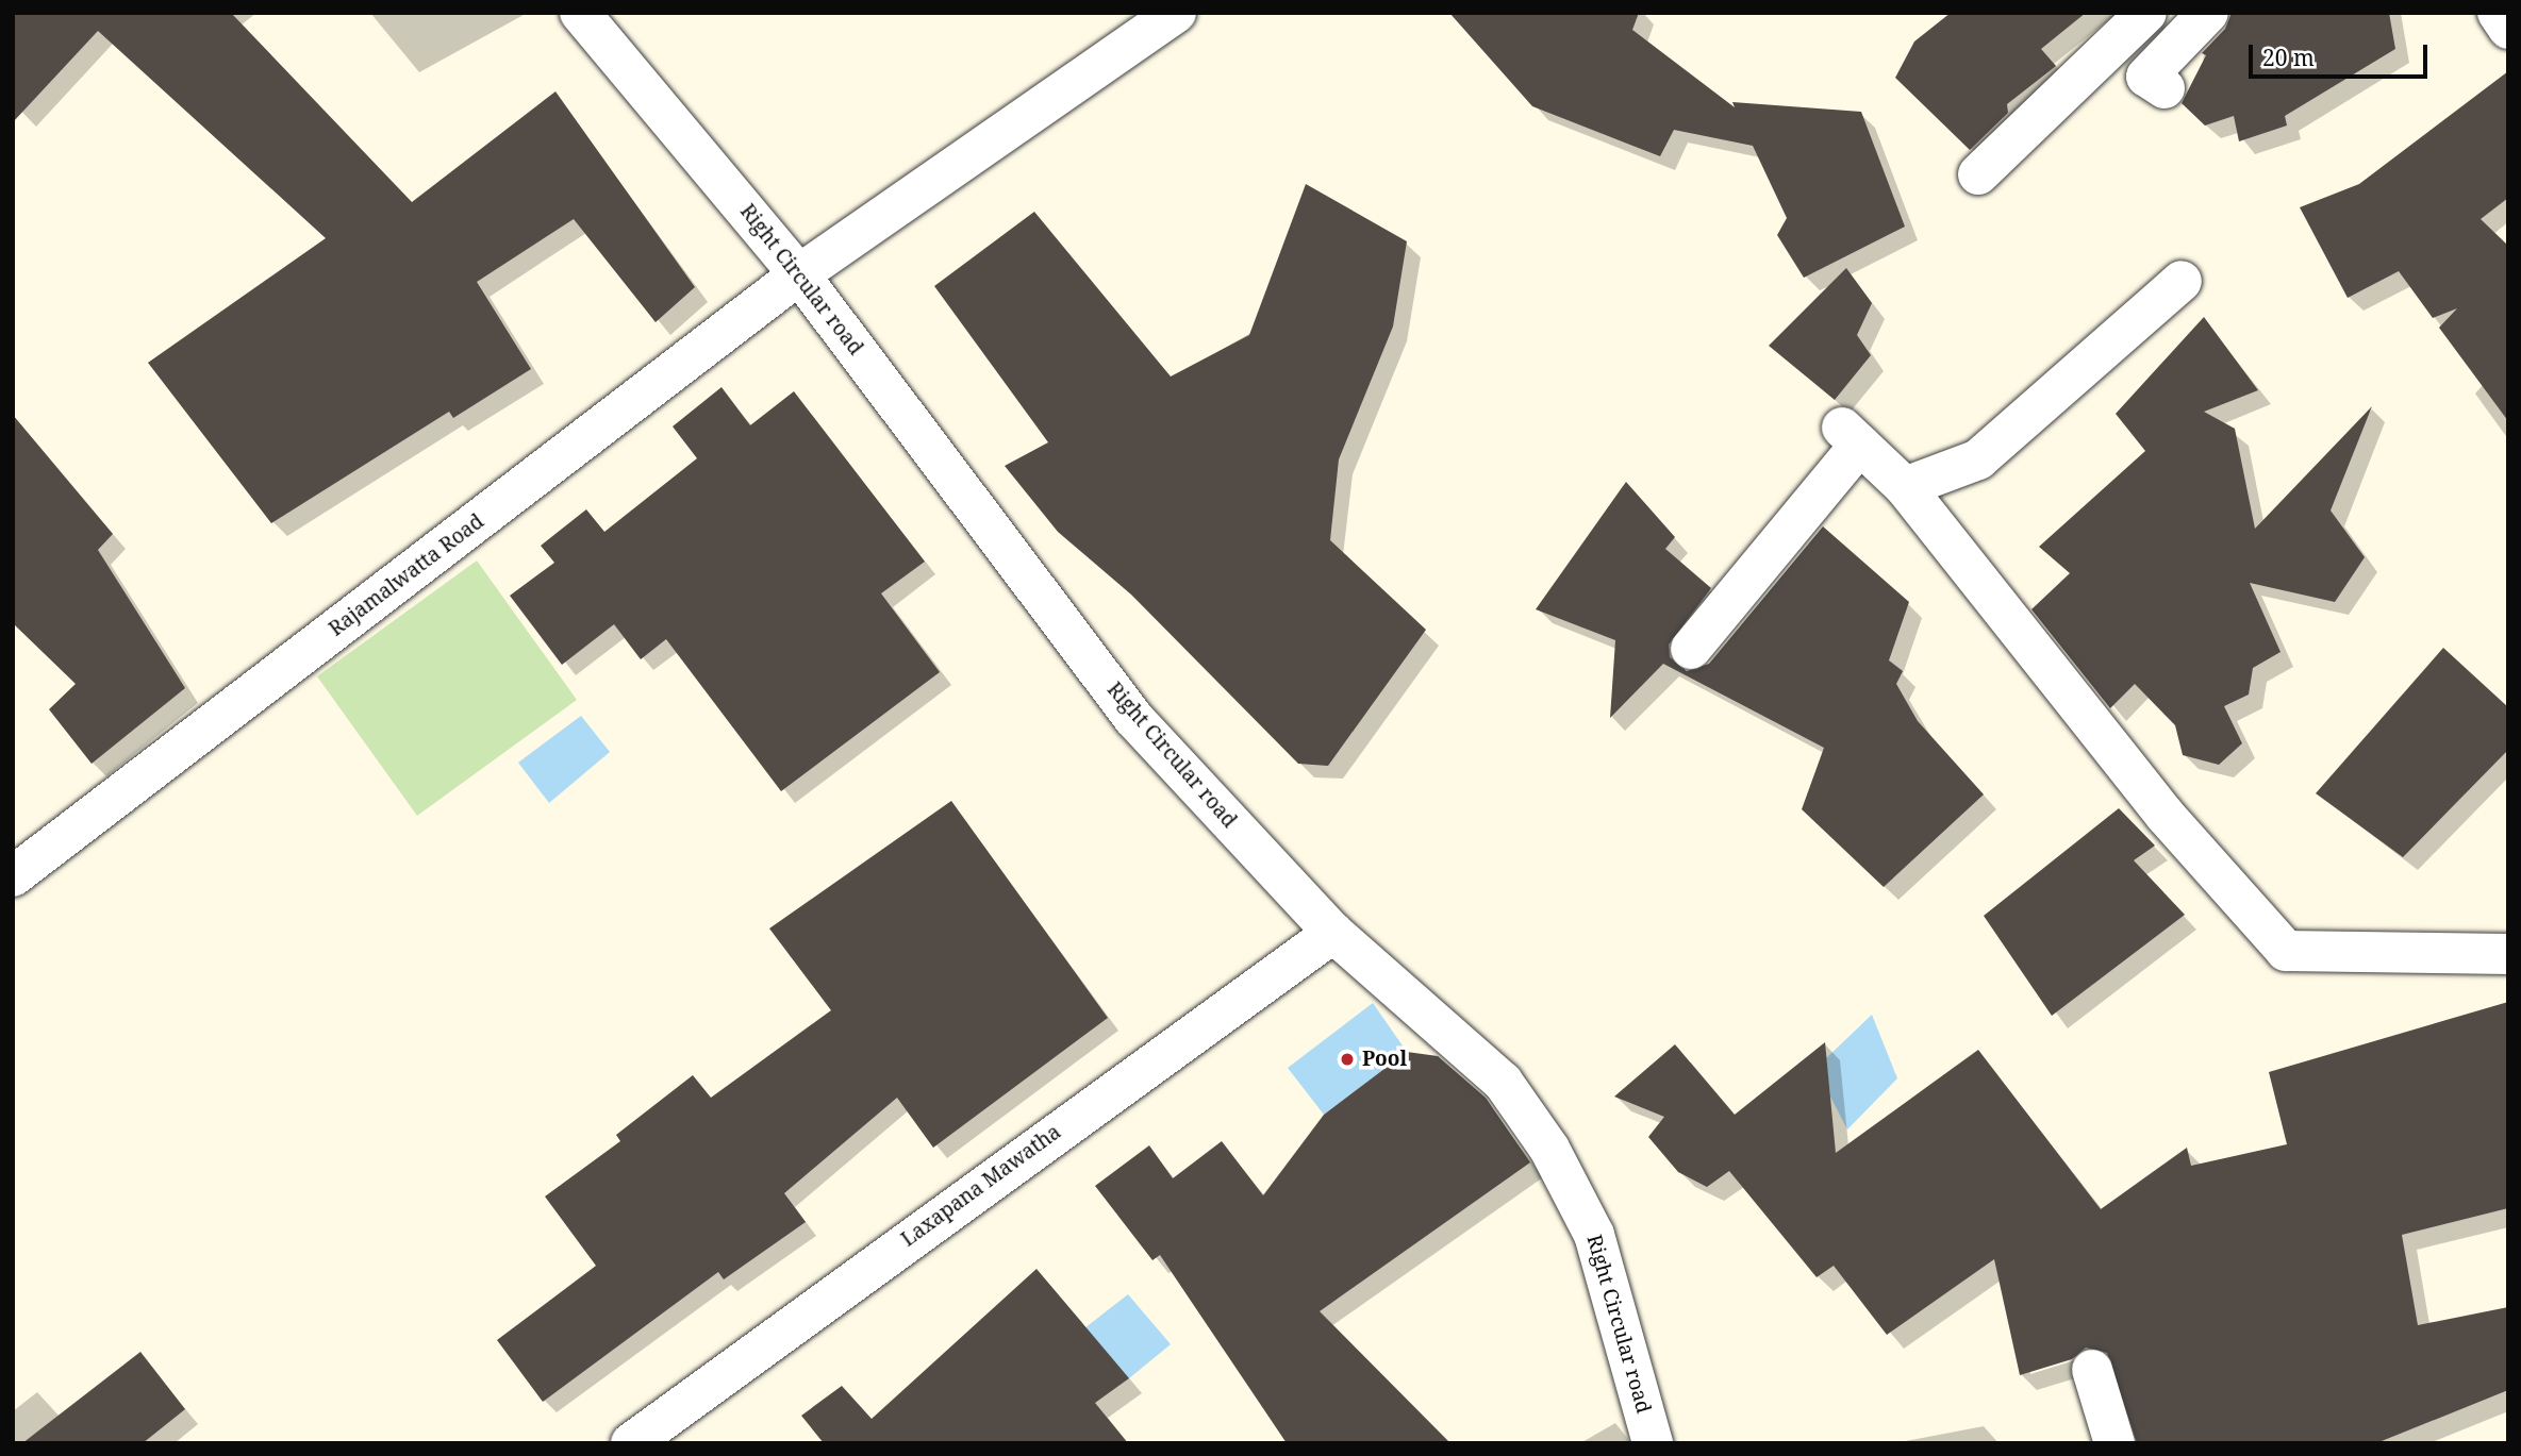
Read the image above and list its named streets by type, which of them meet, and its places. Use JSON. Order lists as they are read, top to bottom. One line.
{"streets":{"street":["Right Circular road","Rajamalwatta Road","Laxapana Mawatha"]},"crossings":[["Right Circular road","Rajamalwatta Road"],["Right Circular road","Laxapana Mawatha"]],"places":["Pool"],"scale_bar":"20 m"}
